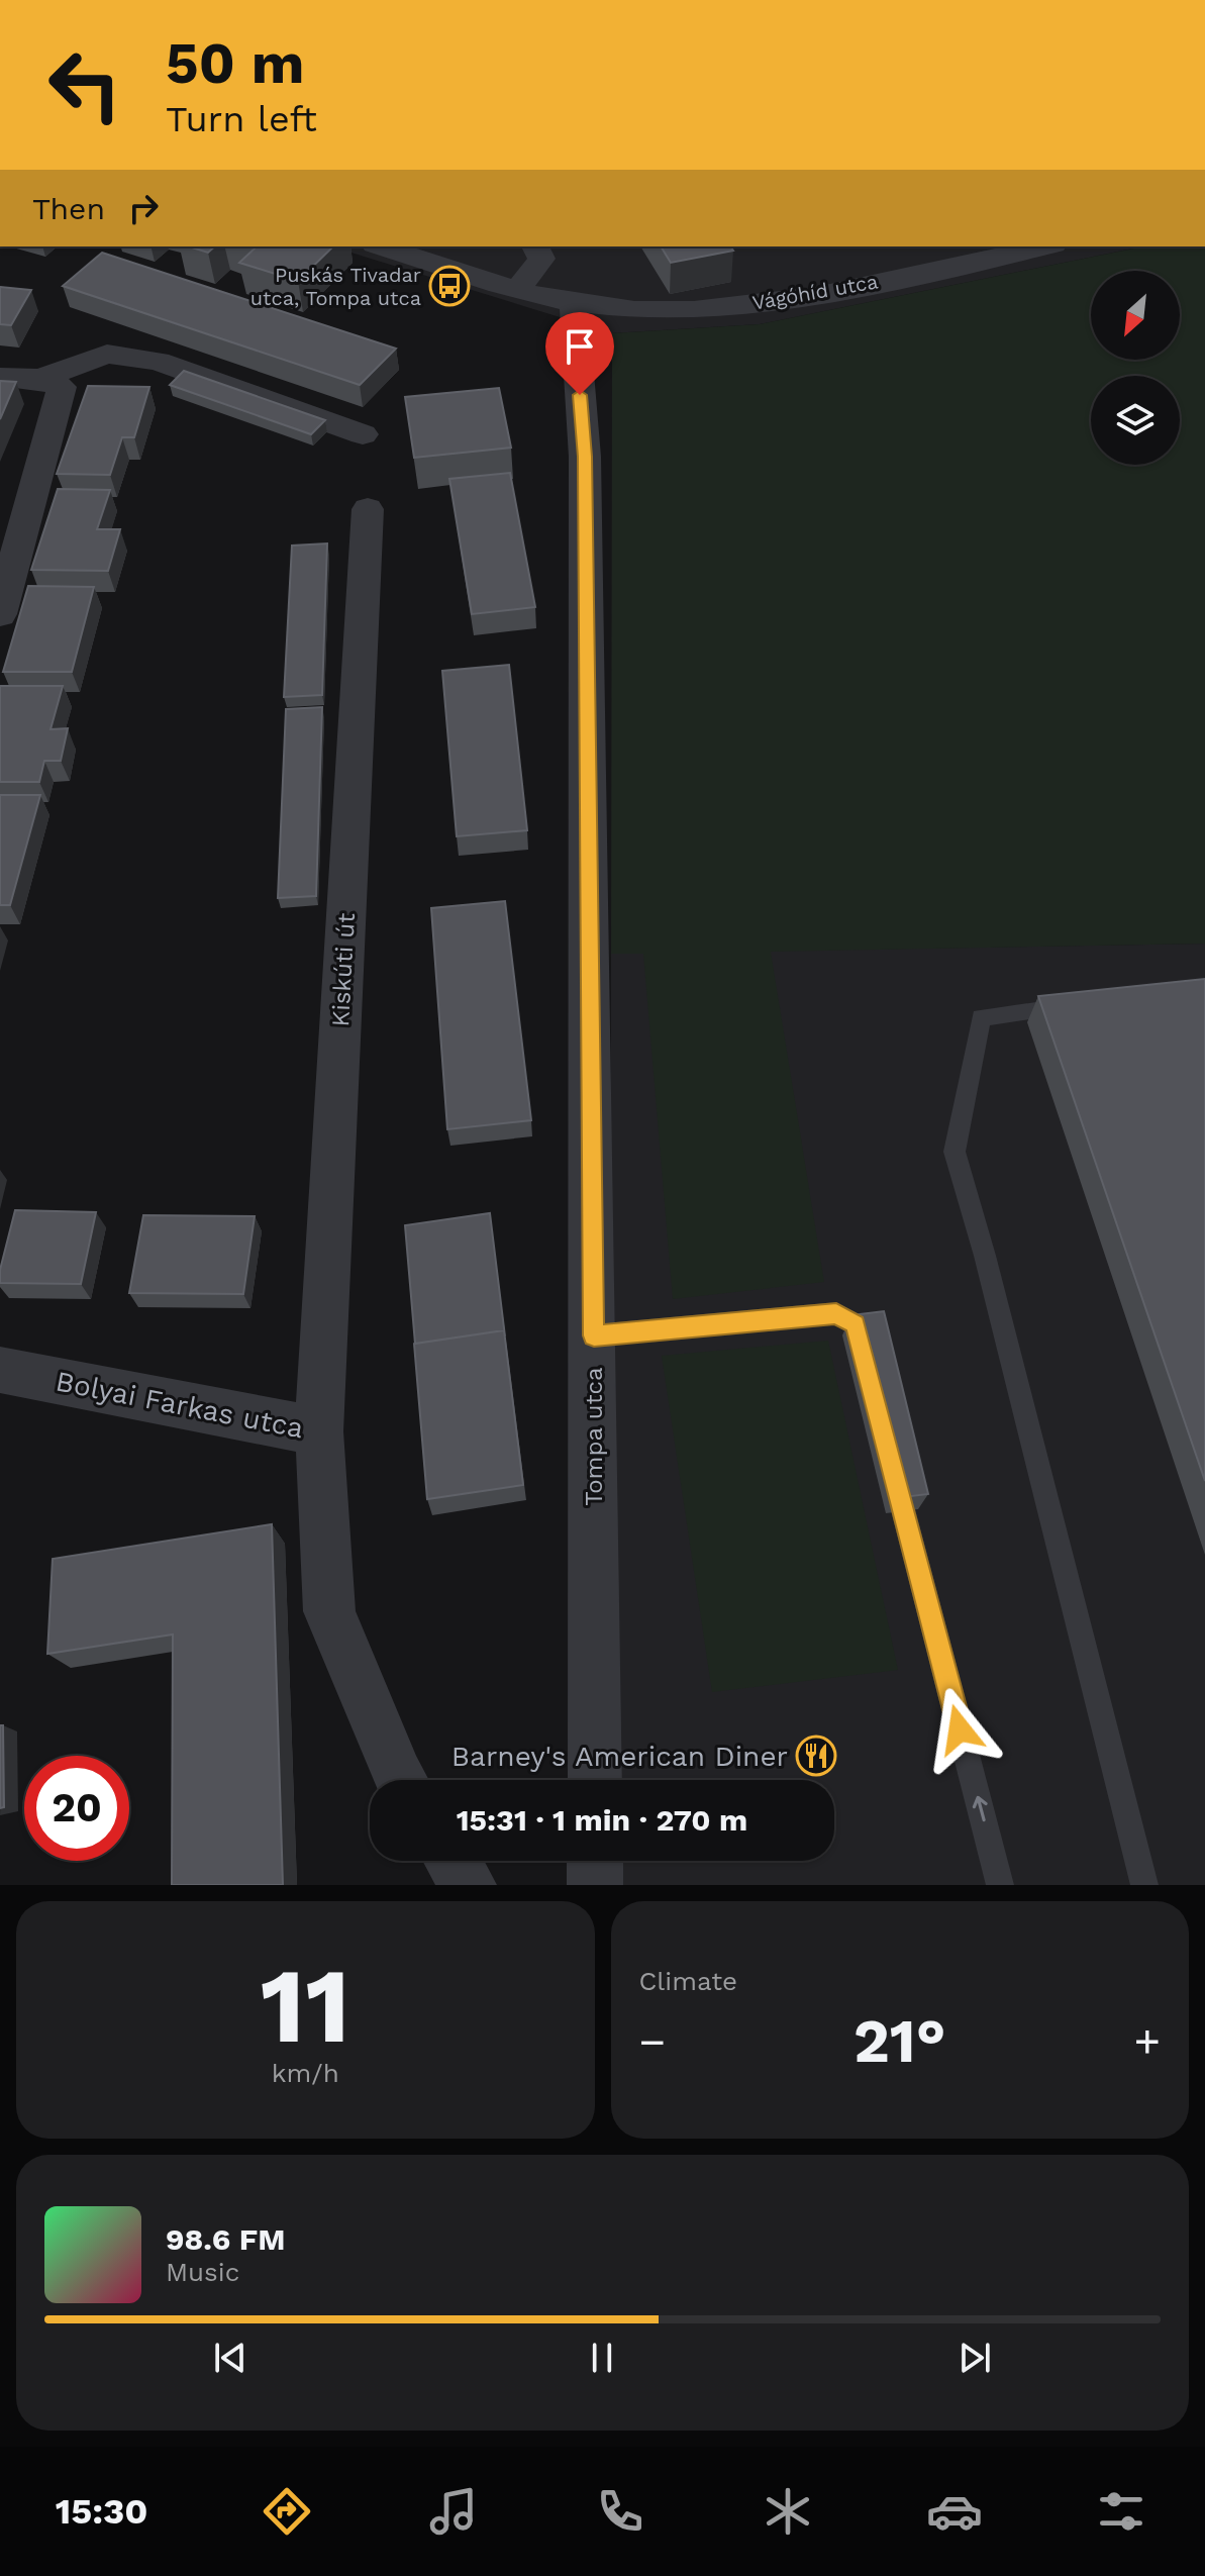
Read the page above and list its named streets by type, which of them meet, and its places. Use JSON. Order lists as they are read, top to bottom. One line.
{"streets":{"street":["Vágóhíd utca","Kiskúti út","Bolyai Farkas utca","Tompa utca"]},"crossings":[["Vágóhíd utca","Tompa utca"],["Kiskúti út","Bolyai Farkas utca"]],"places":{"bus stop":["Puskás Tivadar utca, Tompa utca"],"restaurant":["Barney's American Diner"]},"north":"bottom left","page":{"turn":["50 m","Turn left"],"then":"Then","limit":"20","trip":"15:31 · 1 min · 270 m","tile":[["11","km/h"],"Climate"],"heat":["−","21°","+"],"song":["98.6 FM","Music"],"tabs":"15:30"}}
